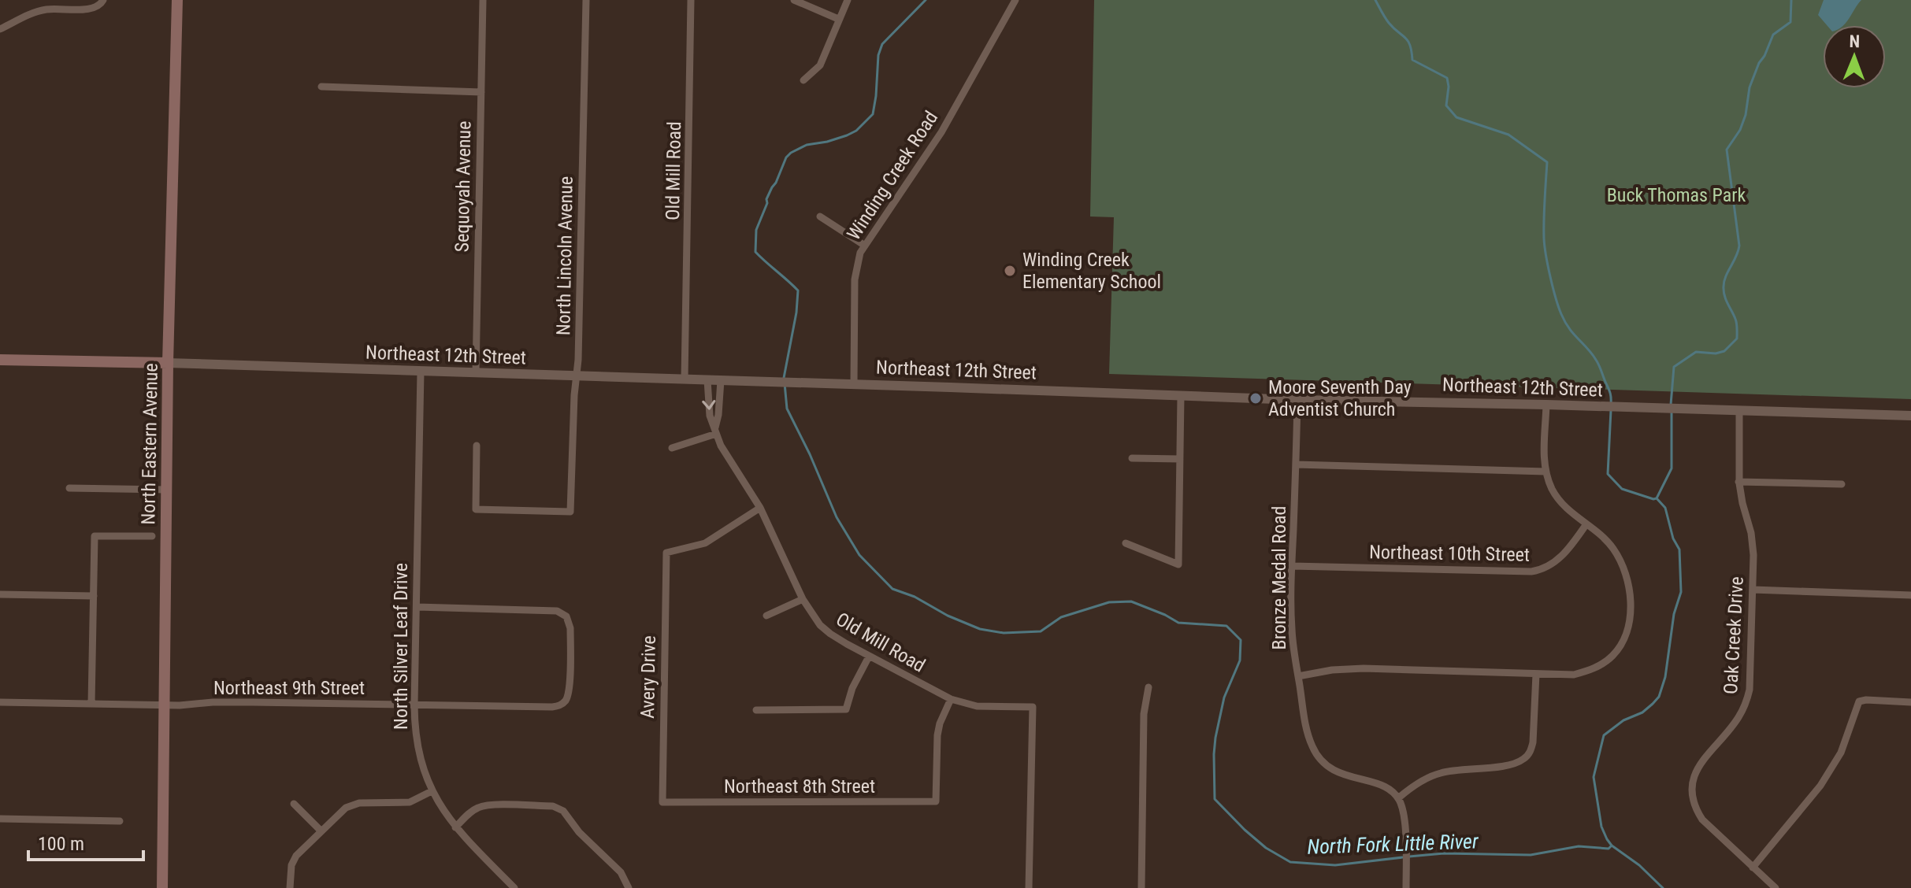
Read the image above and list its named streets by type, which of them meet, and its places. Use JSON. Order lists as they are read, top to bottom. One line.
{"streets":{"main road":["Northeast 12th Street","North Eastern Avenue"],"street":["Old Mill Road","Winding Creek Road","Sequoyah Avenue","North Lincoln Avenue","Northeast 10th Street","Bronze Medal Road","Oak Creek Drive","North Silver Leaf Drive","Avery Drive","Northeast 9th Street","Northeast 8th Street"]},"crossings":[["Old Mill Road","Northeast 12th Street"],["Old Mill Road","Avery Drive"],["Old Mill Road","Northeast 8th Street"],["Winding Creek Road","Northeast 12th Street"],["Sequoyah Avenue","Northeast 12th Street"],["North Lincoln Avenue","Northeast 12th Street"],["Northeast 12th Street","North Eastern Avenue"],["Northeast 12th Street","Bronze Medal Road"],["Northeast 12th Street","Oak Creek Drive"],["Northeast 12th Street","North Silver Leaf Drive"],["North Eastern Avenue","Northeast 9th Street"],["Northeast 10th Street","Bronze Medal Road"],["North Silver Leaf Drive","Northeast 9th Street"],["Avery Drive","Northeast 8th Street"]],"water":["North Fork Little River"],"parks":["Buck Thomas Park"],"places":["Winding Creek Elementary School","Moore Seventh Day Adventist Church"],"scale_bar":"100 m","north":"top"}
